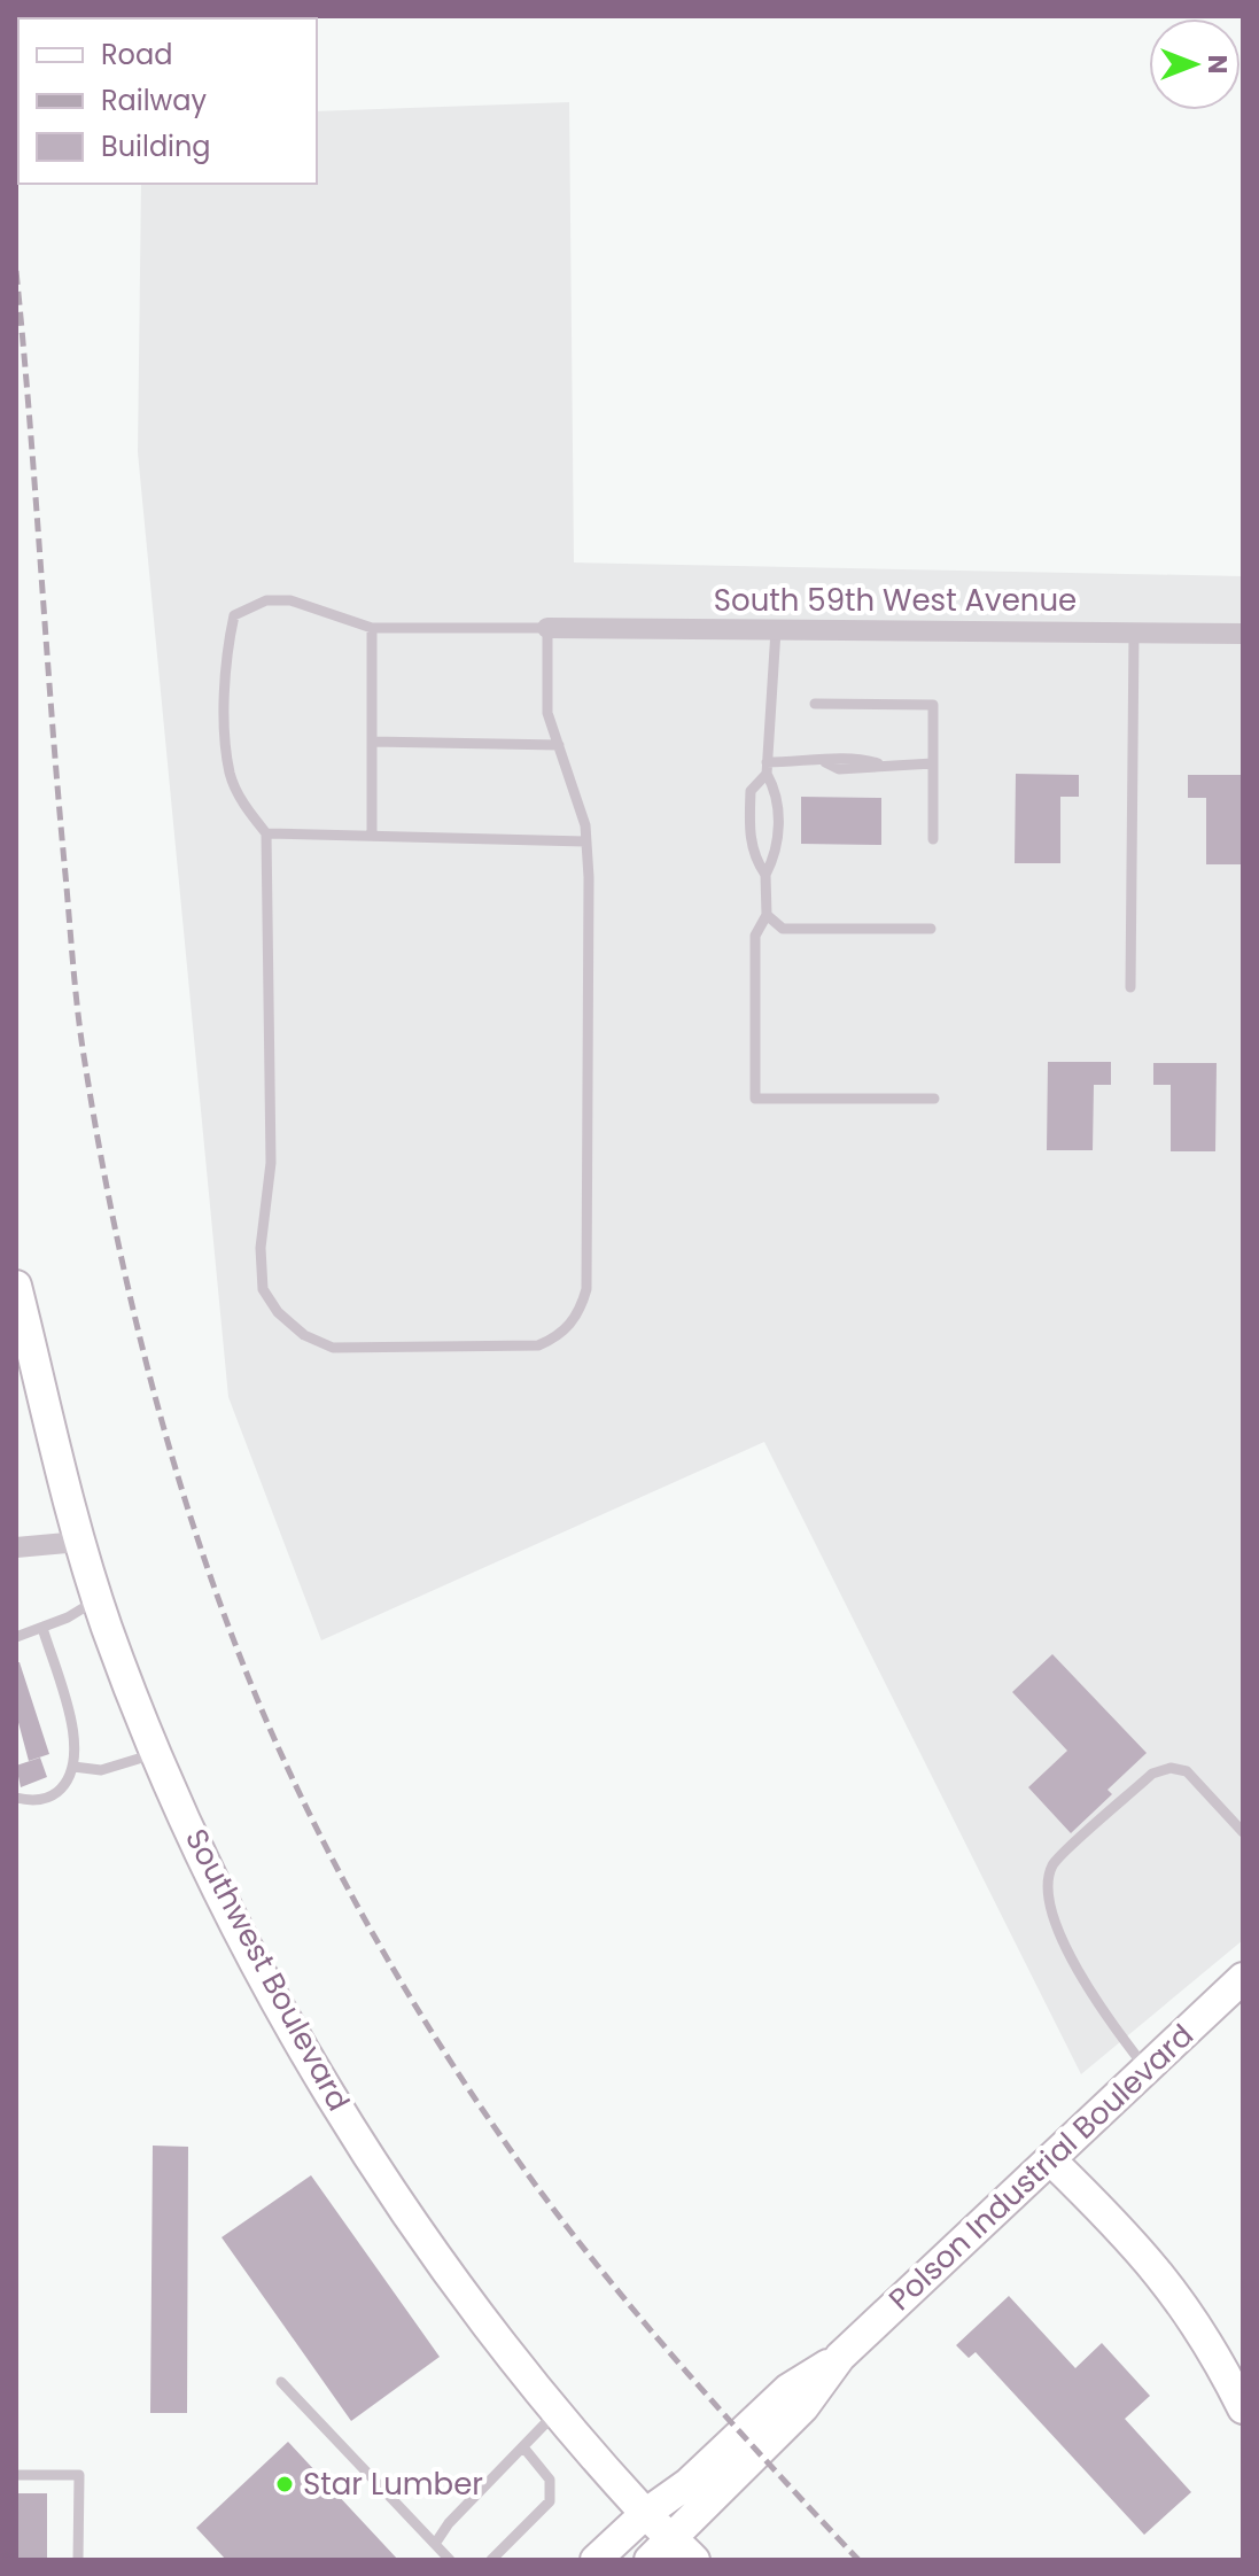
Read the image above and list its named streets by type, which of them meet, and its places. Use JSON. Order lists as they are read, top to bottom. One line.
{"streets":{"street":["South 59th West Avenue","Southwest Boulevard","Polson Industrial Boulevard"]},"crossings":[["Southwest Boulevard","Polson Industrial Boulevard"]],"places":["Star Lumber"],"legend":["Road","Railway","Building"],"north":"right"}
